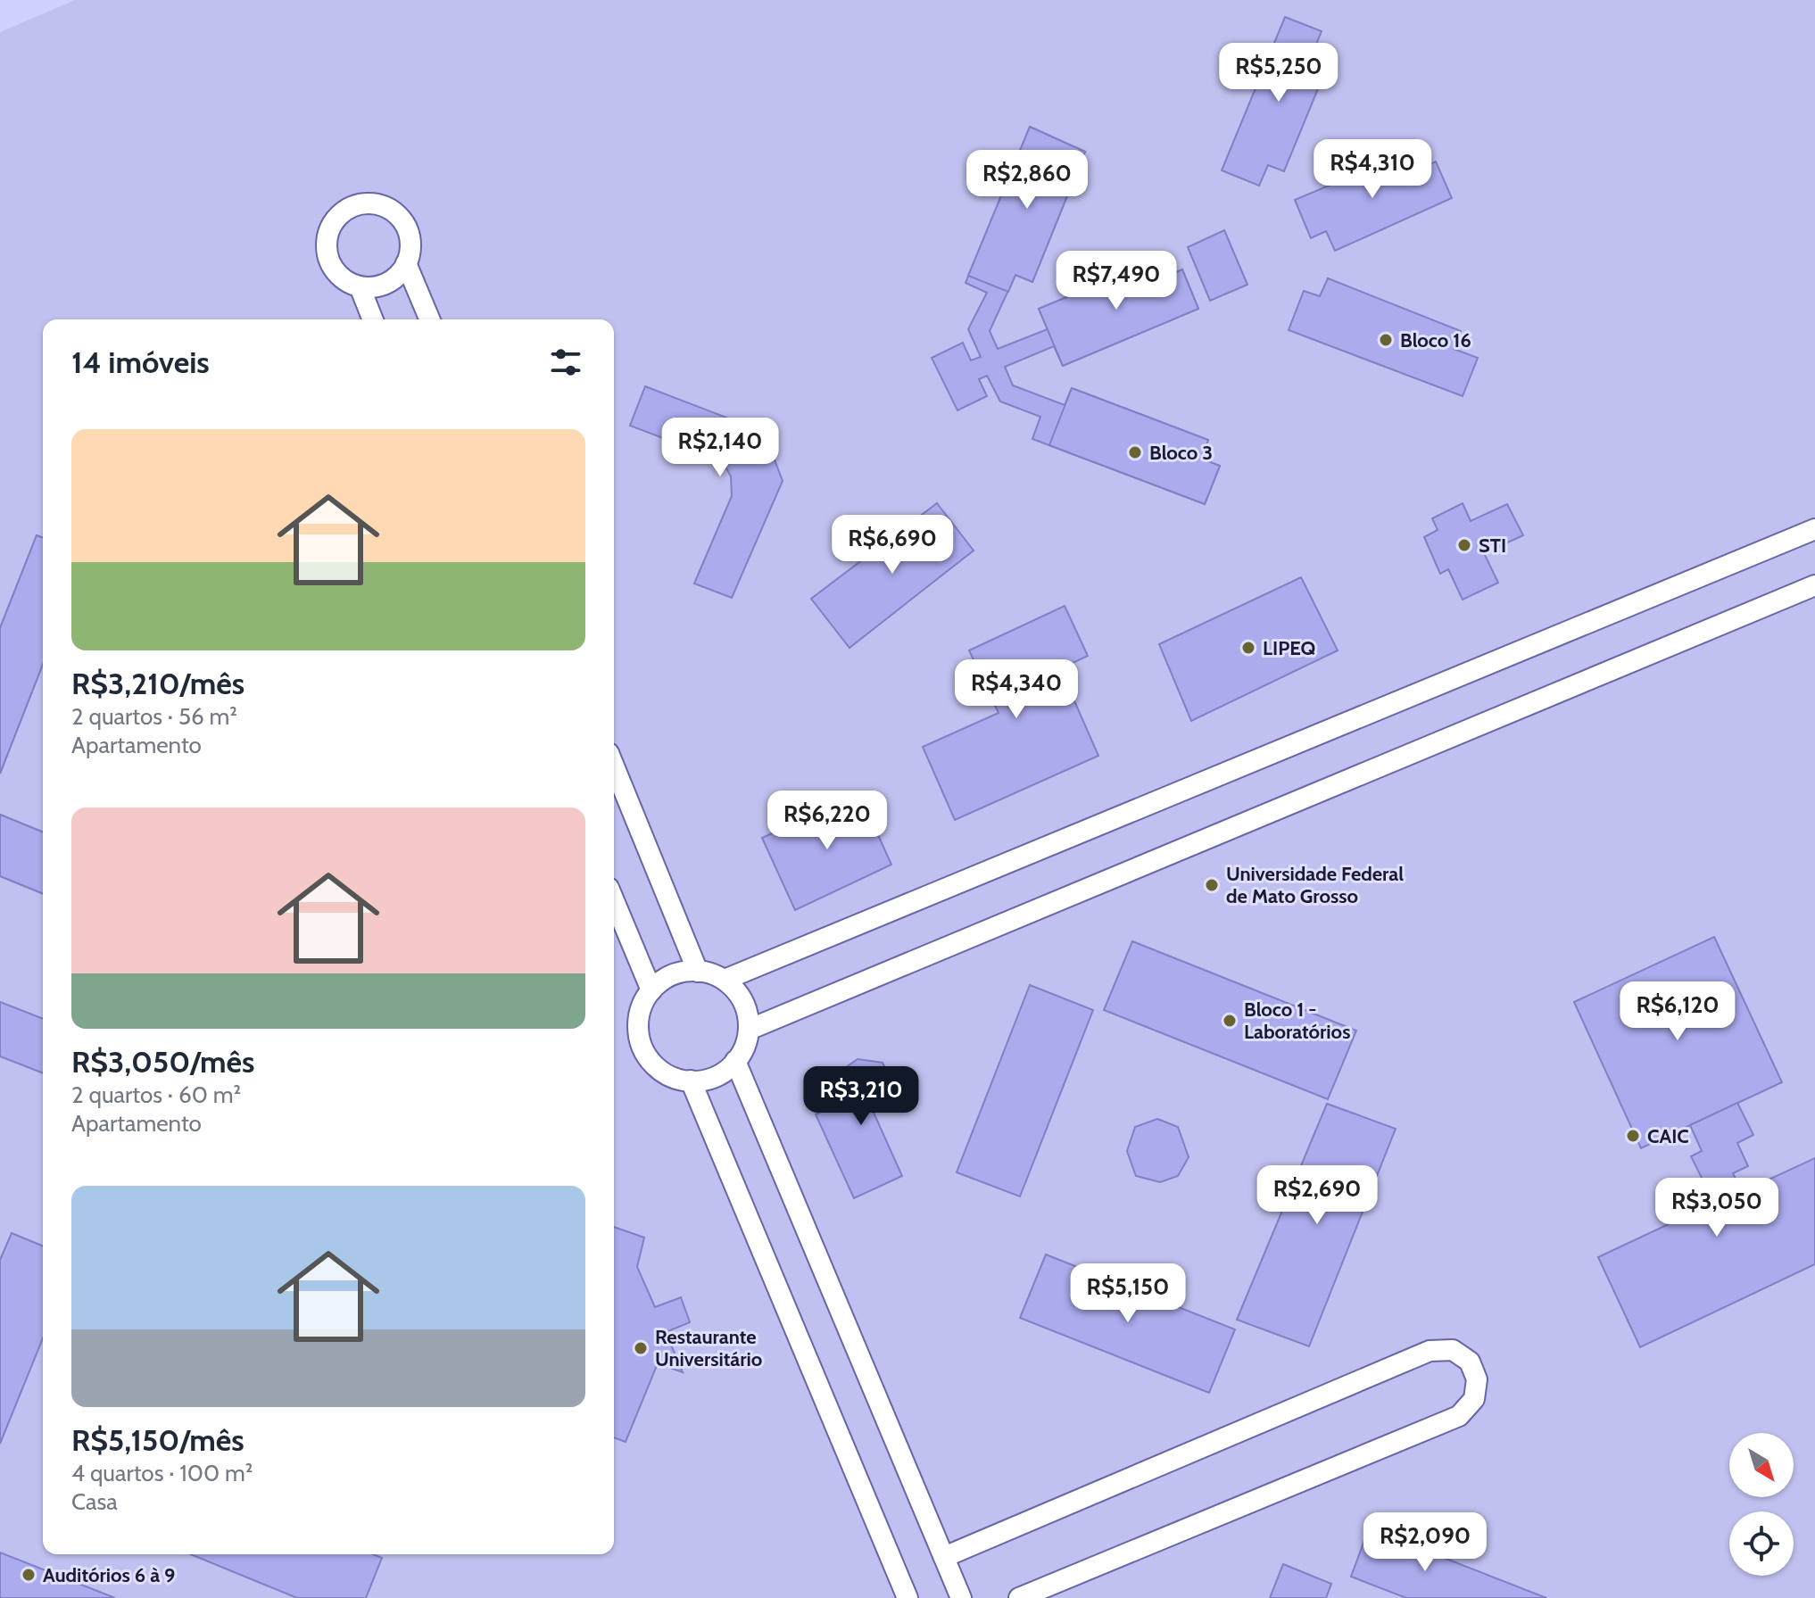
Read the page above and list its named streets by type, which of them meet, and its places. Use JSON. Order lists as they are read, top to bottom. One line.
{"places":["Bloco 16","Bloco 3","STI","LIPEQ","Universidade Federal de Mato Grosso","Bloco 1 - Laboratórios","CAIC","Restaurante Universitário","Auditórios 6 à 9"],"north":"bottom right","page":{"price":["R$5,250","R$4,310","R$2,860","R$7,490","R$2,140","R$6,690","R$4,340","R$6,220","R$6,120","R$3,210","R$2,690","R$3,050","R$5,150","R$2,090"],"heading":"14 imóveis","list":[{"name":"R$3,210/mês","note":"2 quartos · 56 m² · Apartamento"},{"name":"R$3,050/mês","note":"2 quartos · 60 m² · Apartamento"},{"name":"R$5,150/mês","note":"4 quartos · 100 m² · Casa"}]}}
